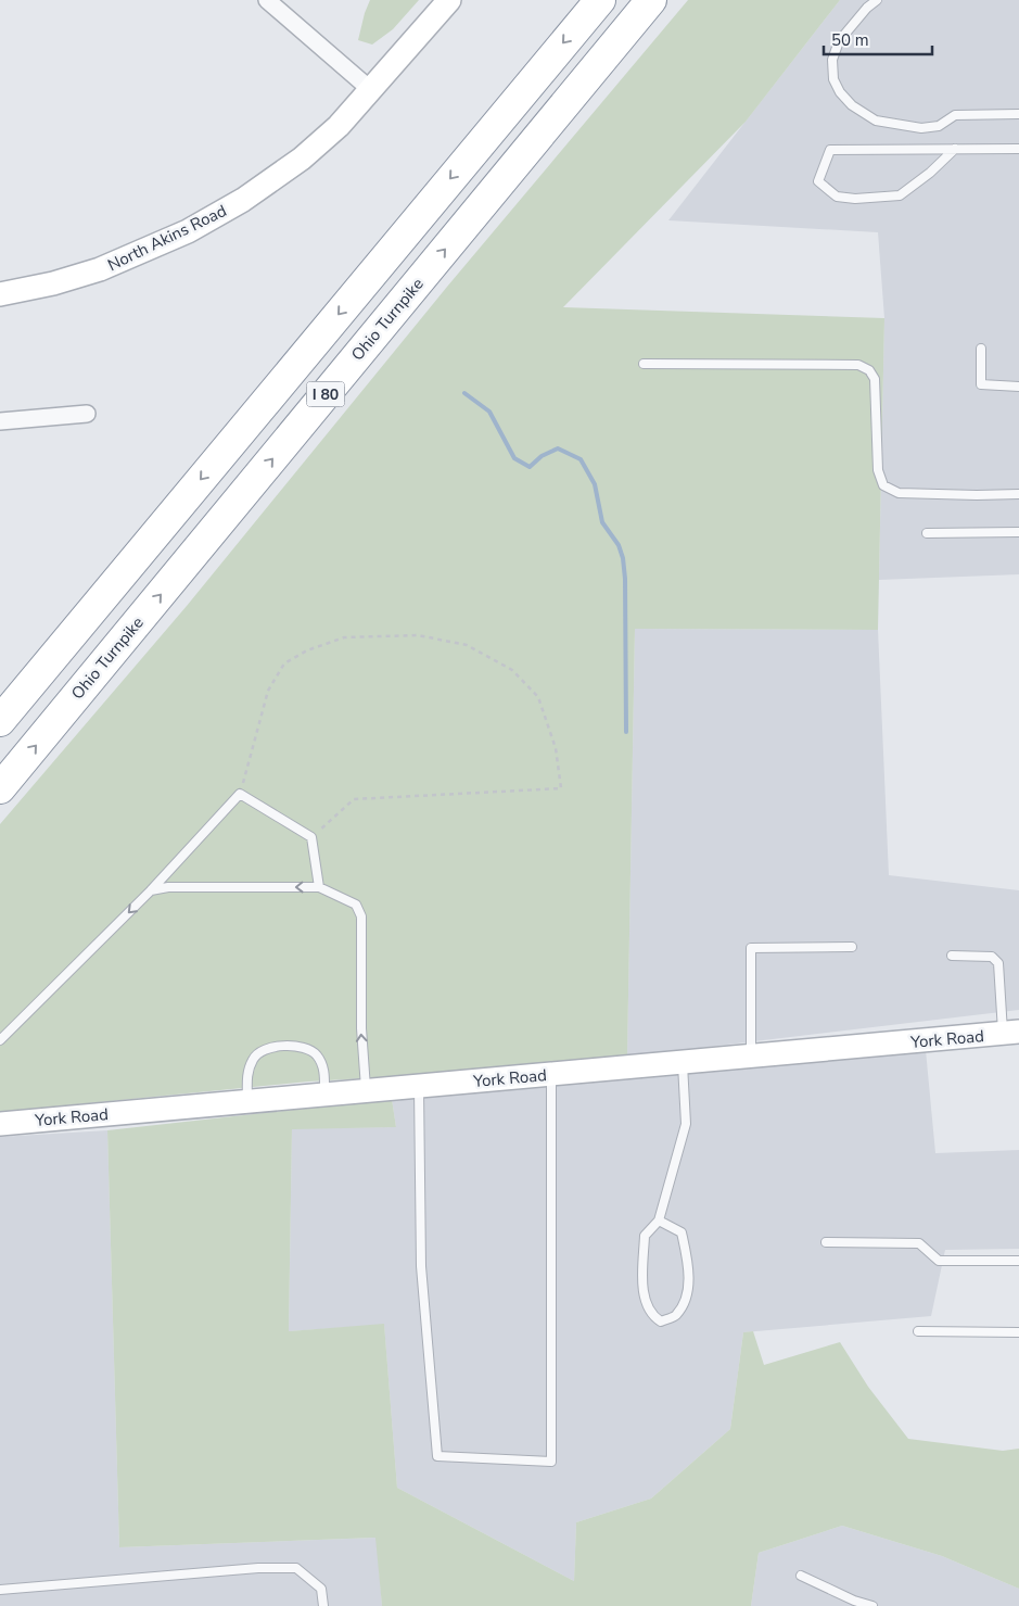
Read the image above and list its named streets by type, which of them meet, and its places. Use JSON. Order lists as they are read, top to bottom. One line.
{"streets":{"highway":["Ohio Turnpike","I 80"],"street":["North Akins Road","York Road"]},"scale_bar":"50 m"}
